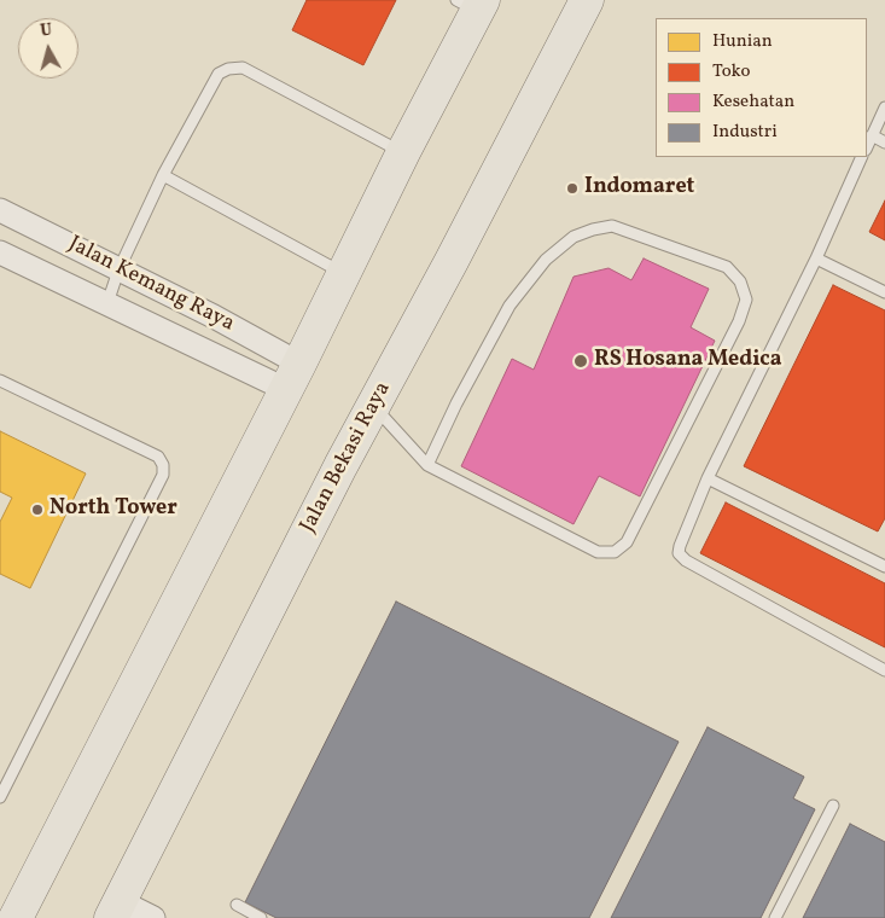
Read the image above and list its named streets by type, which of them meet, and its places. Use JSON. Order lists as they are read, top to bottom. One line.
{"streets":{"main road":["Jalan Bekasi Raya"],"street":["Jalan Kemang Raya"]},"places":["Indomaret","RS Hosana Medica","North Tower"],"legend":["Hunian","Toko","Kesehatan","Industri"],"north":"top"}
